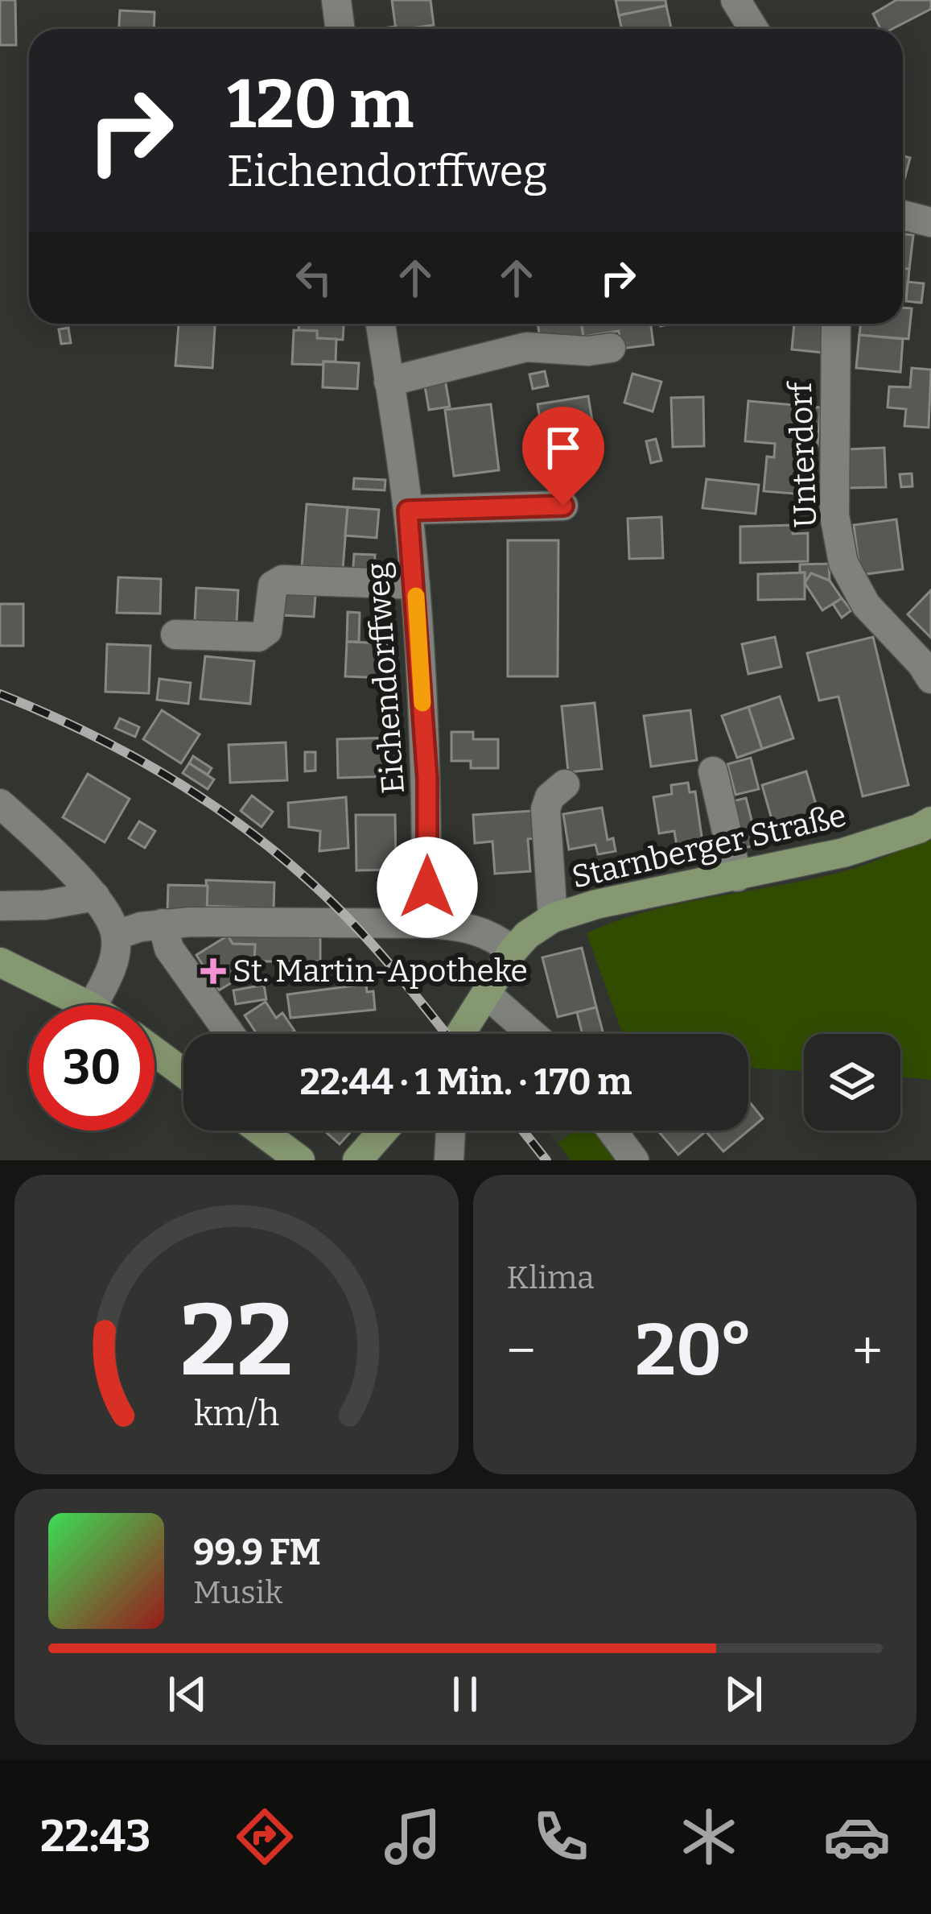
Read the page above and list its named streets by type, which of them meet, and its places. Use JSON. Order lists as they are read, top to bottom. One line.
{"streets":{"main road":["Starnberger Straße"],"street":["Unterdorf","Eichendorffweg"]},"places":{"health":["St. Martin-Apotheke"]},"page":{"turn":["120 m","Eichendorffweg"],"limit":"30","trip":"22:44 · 1 Min. · 170 m","tile":"Klima","heat":["−","20°","+"],"song":["99.9 FM","Musik"],"tabs":"22:43","gauge":["22","km/h"]}}
